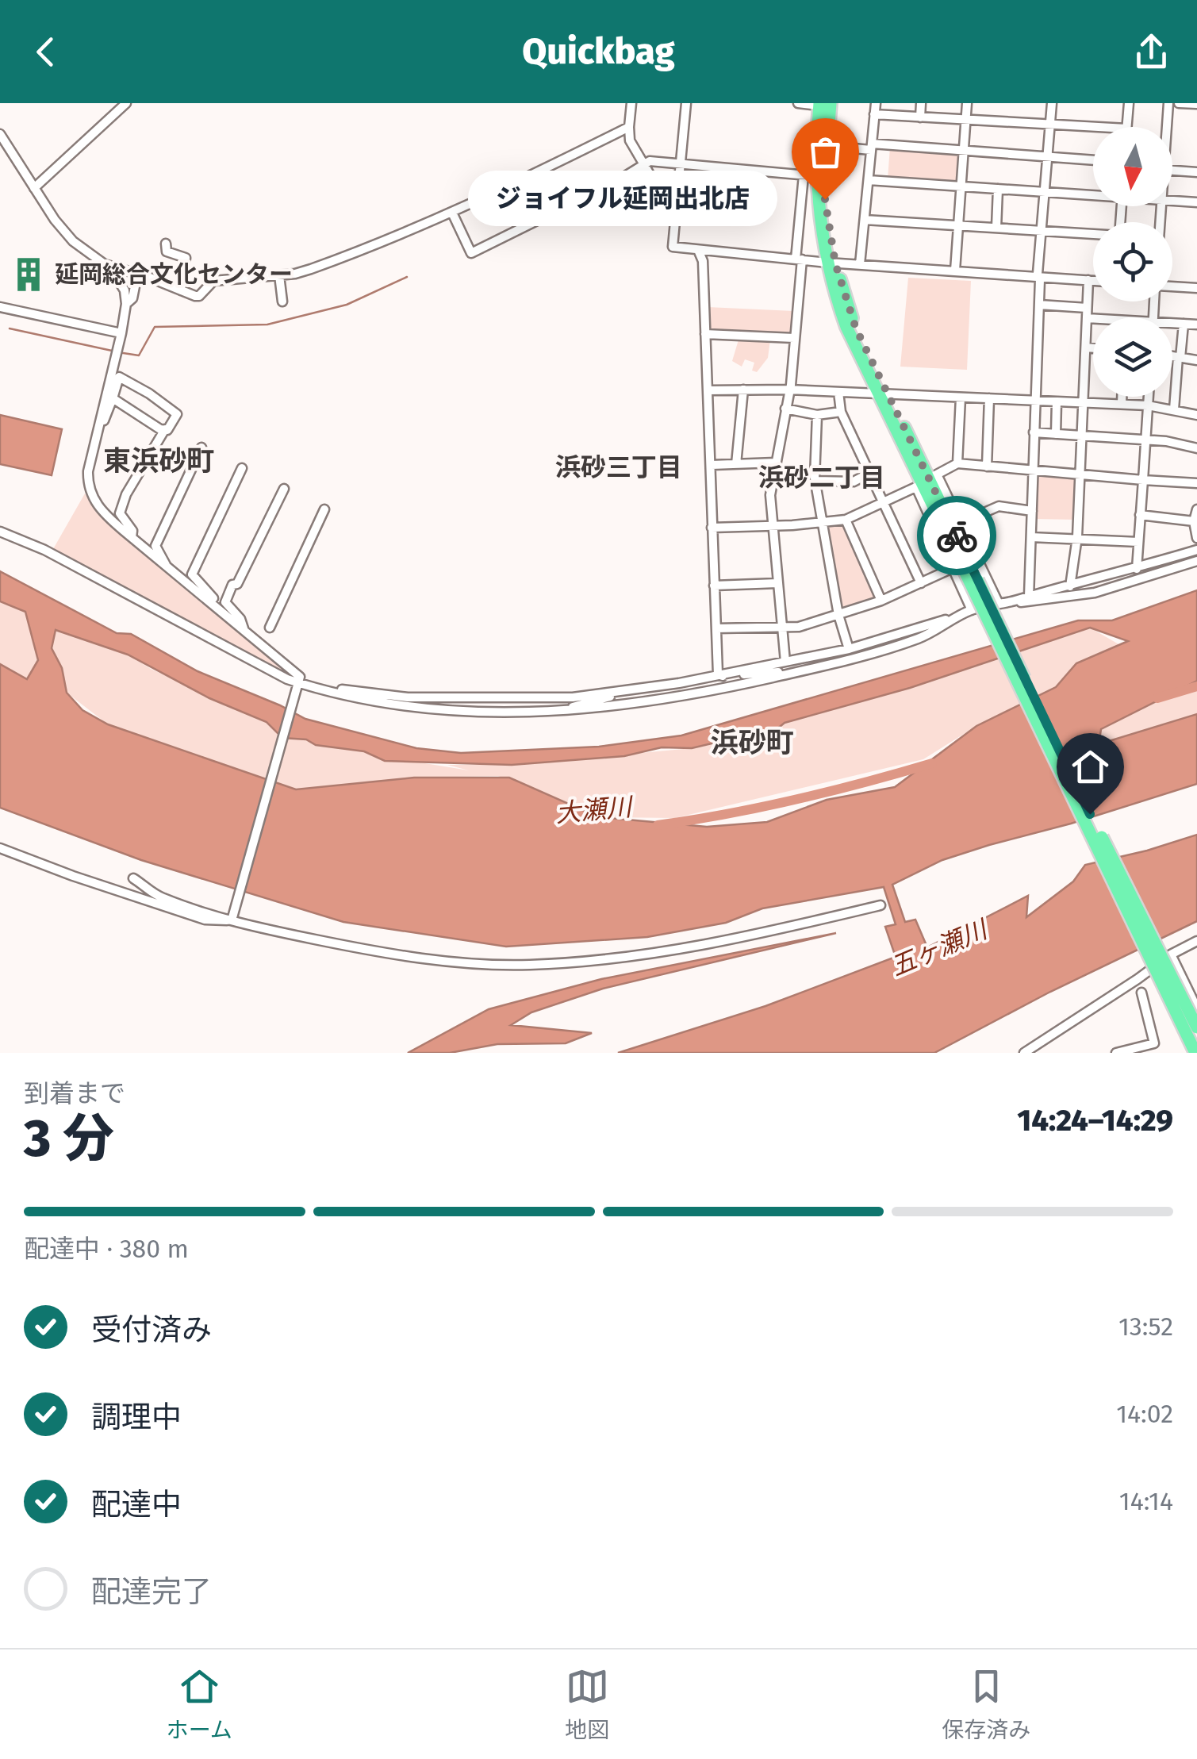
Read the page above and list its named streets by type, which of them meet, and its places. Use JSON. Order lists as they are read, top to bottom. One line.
{"districts":["東浜砂町","浜砂三丁目","浜砂二丁目","浜砂町"],"water":["大瀬川","五ヶ瀬川"],"places":{"other":["ジョイフル延岡出北店"],"building":["延岡総合文化センター"]},"north":"bottom","page":{"header":"Quickbag","bubble":"ジョイフル延岡出北店","heading":["3 分","到着まで","14:24–14:29"],"bar":"配達中 · 380 m","list":[["受付済み","13:52"],["調理中","14:02"],["配達中","14:14"],"配達完了"],"tabs":["ホーム","地図","保存済み"]}}
